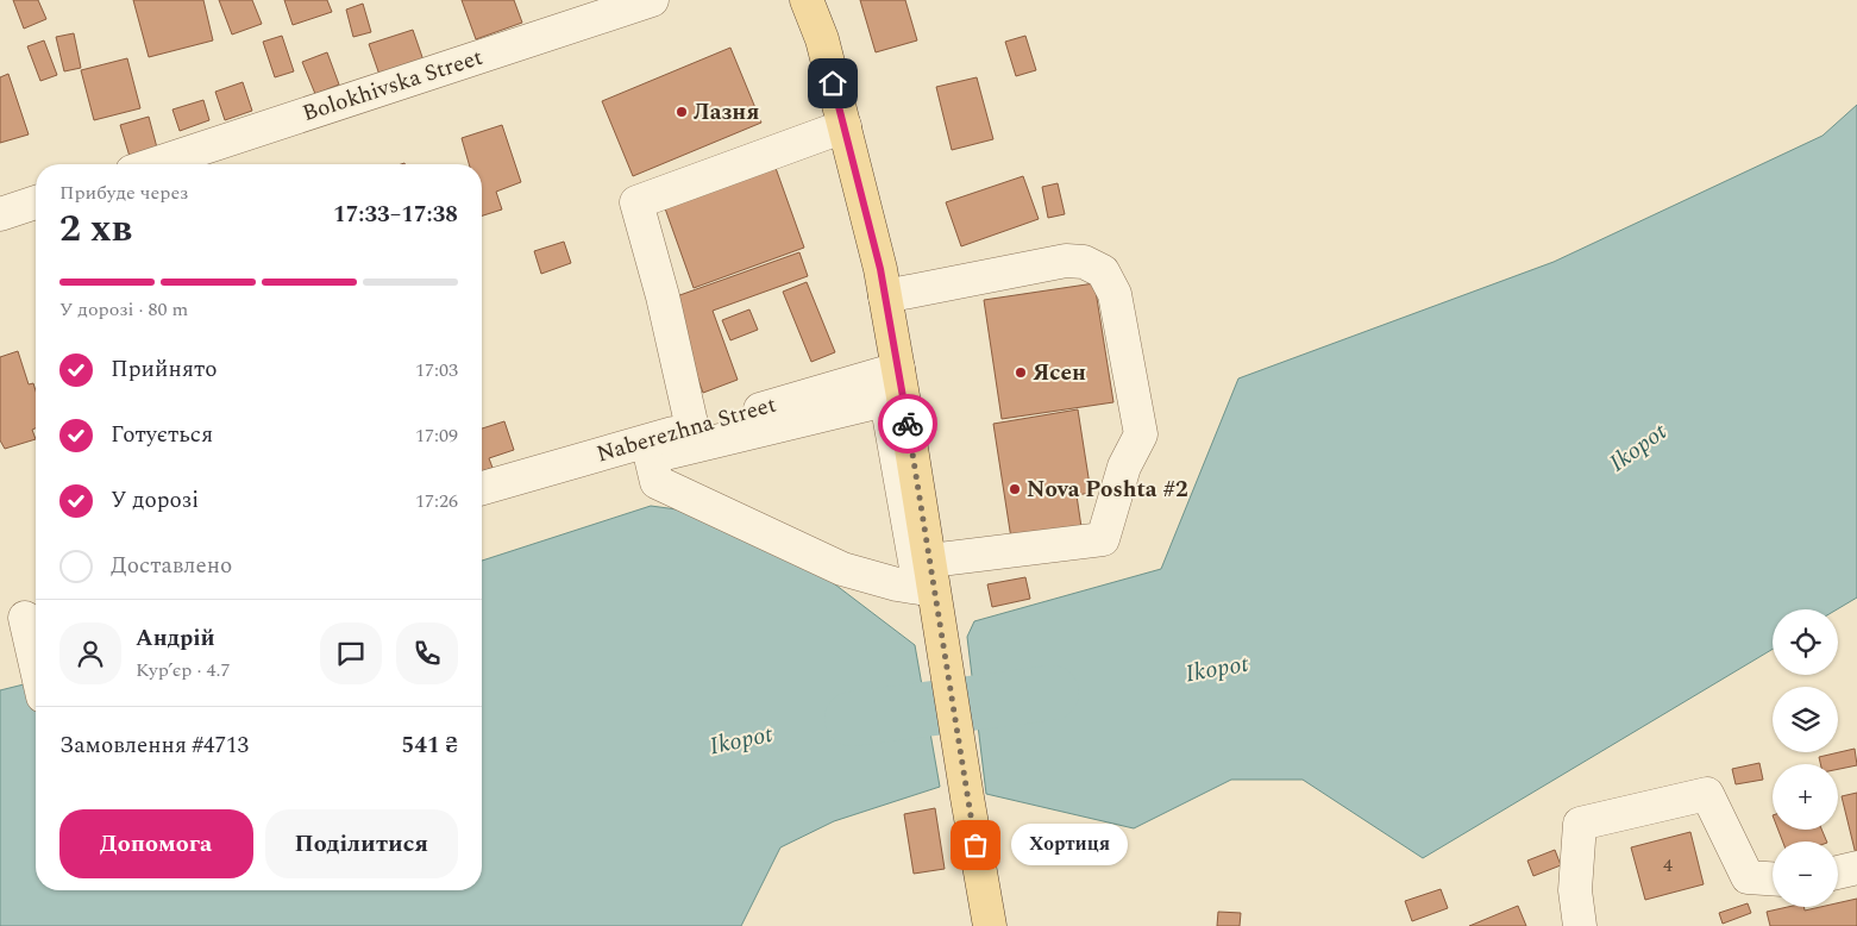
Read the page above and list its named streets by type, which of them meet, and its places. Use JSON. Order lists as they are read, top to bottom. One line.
{"streets":{"street":["Bolokhivska Street","Naberezhna Street"]},"water":["Ikopot"],"places":["Лазня","Ясен","Nova Poshta #2","Хортиця"],"house_numbers":["4"],"page":{"heading":["2 хв","Прибуде через","17:33–17:38"],"panel":["Андрій","Кур’єр · 4.7","Замовлення #4713","541 ₴"],"bar":"У дорозі · 80 m","list":[["Прийнято","17:03"],["Готується","17:09"],["У дорозі","17:26"],"Доставлено"],"map_buttons":["+","−"],"buttons":["Допомога","Поділитися"],"bubble":"Хортиця"}}
